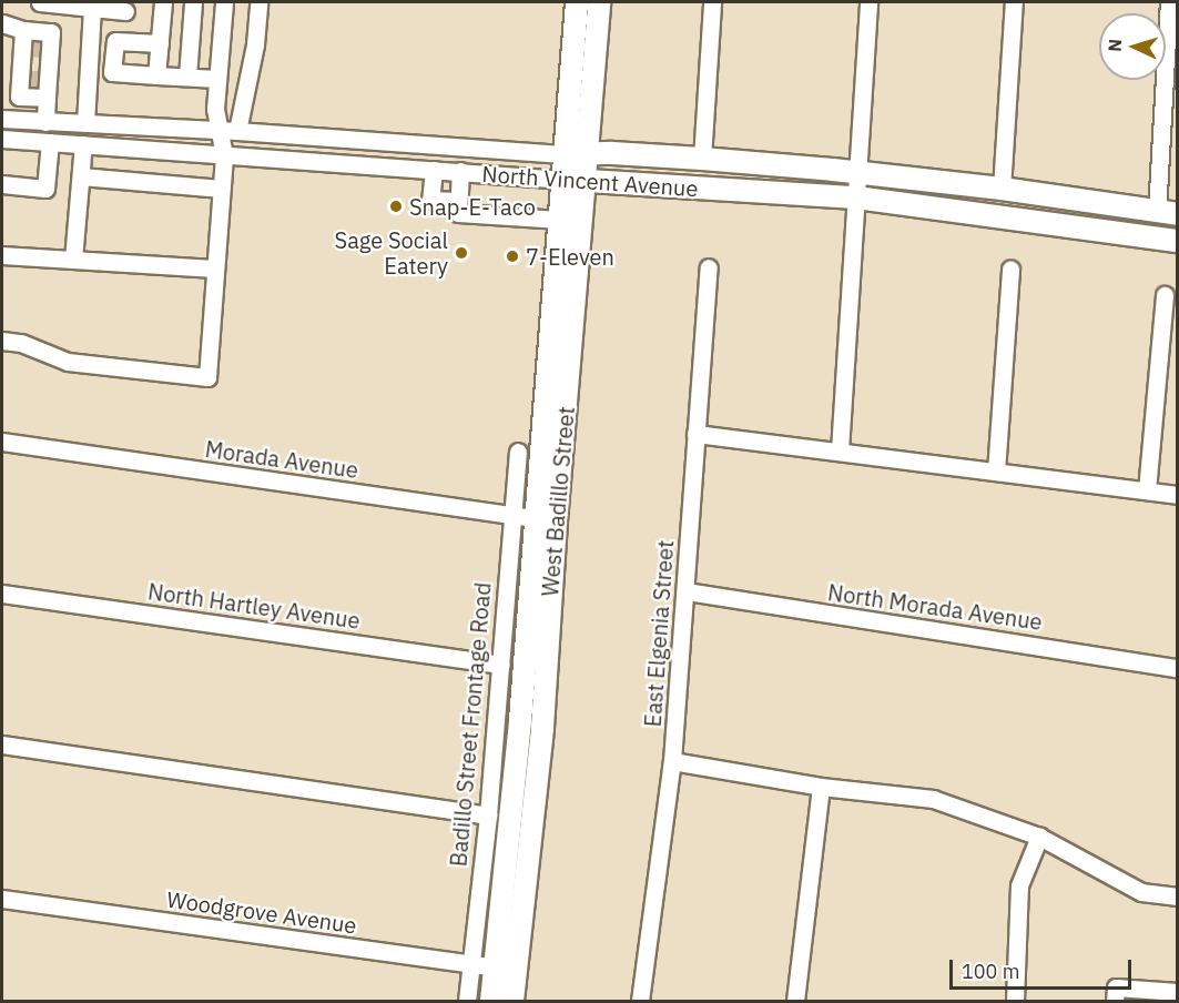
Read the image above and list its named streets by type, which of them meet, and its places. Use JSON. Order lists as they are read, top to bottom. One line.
{"streets":{"main road":["North Vincent Avenue","West Badillo Street"],"street":["Morada Avenue","North Hartley Avenue","North Morada Avenue","East Elgenia Street","Badillo Street Frontage Road","Woodgrove Avenue"]},"crossings":[["North Vincent Avenue","West Badillo Street"],["Morada Avenue","West Badillo Street"],["Morada Avenue","Badillo Street Frontage Road"],["West Badillo Street","Woodgrove Avenue"],["North Hartley Avenue","Badillo Street Frontage Road"],["North Morada Avenue","East Elgenia Street"],["Badillo Street Frontage Road","Woodgrove Avenue"]],"places":["Snap-E-Taco","Sage Social Eatery","7-Eleven"],"scale_bar":"100 m","north":"left"}
